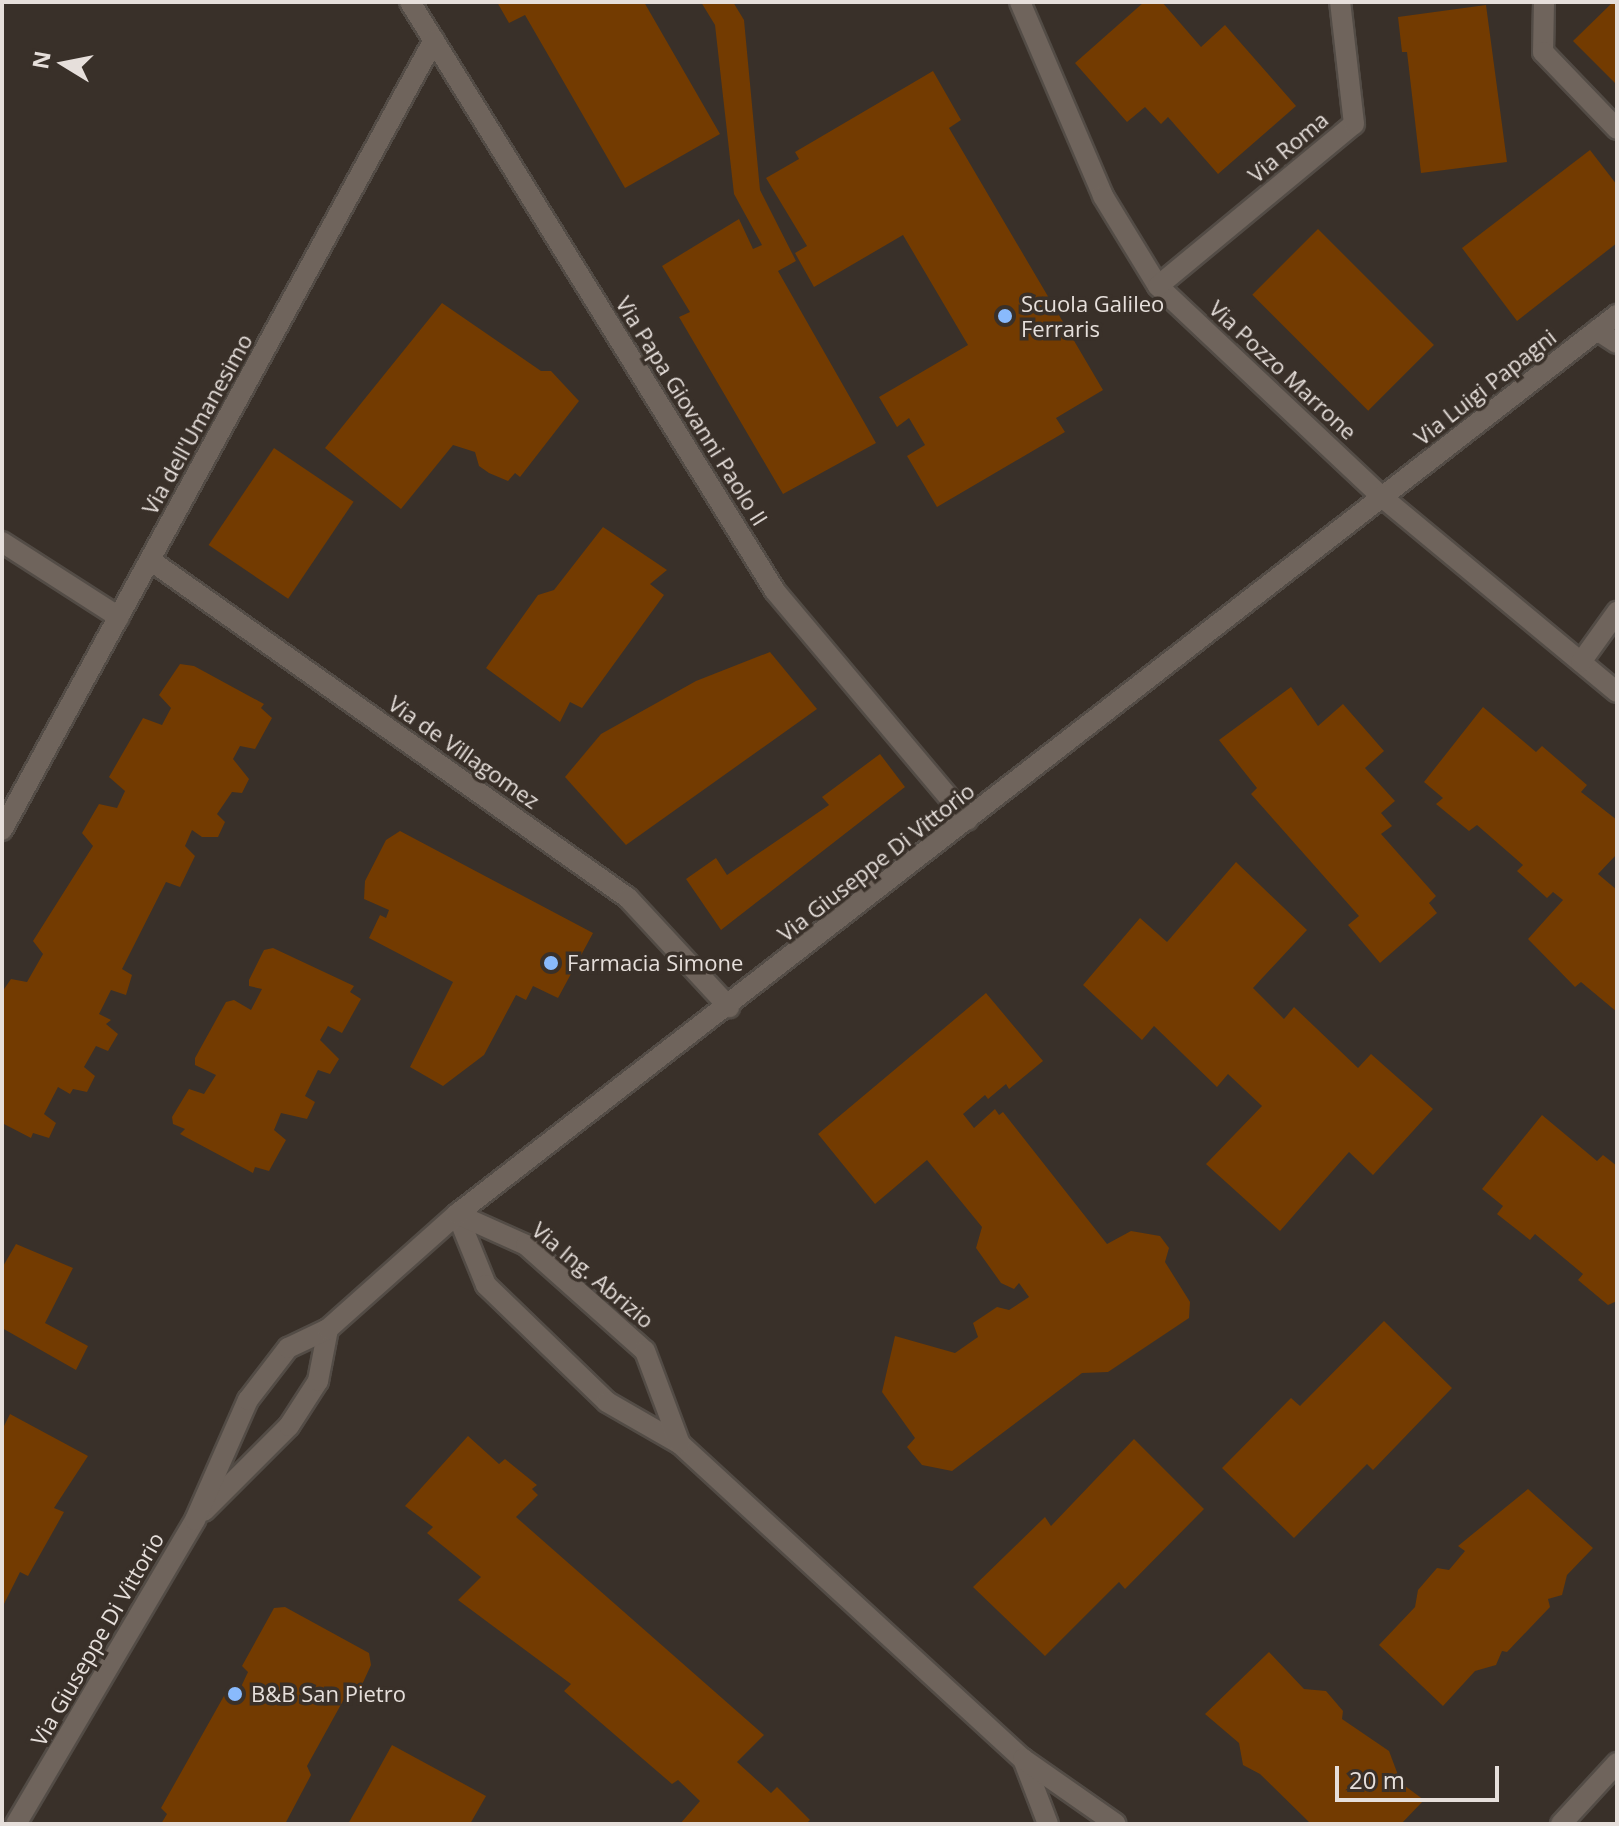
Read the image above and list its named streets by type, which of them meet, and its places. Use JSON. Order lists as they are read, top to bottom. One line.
{"streets":{"street":["Via Roma","Via Pozzo Marrone","Via Luigi Papagni","Via Papa Giovanni Paolo II","Via dell'Umanesimo","Via de Villagomez","Via Giuseppe Di Vittorio","Via Ing. Abrizio"]},"crossings":[["Via Roma","Via Pozzo Marrone"],["Via Pozzo Marrone","Via Luigi Papagni"],["Via Pozzo Marrone","Via Giuseppe Di Vittorio"],["Via Luigi Papagni","Via Giuseppe Di Vittorio"],["Via Papa Giovanni Paolo II","Via dell'Umanesimo"],["Via Papa Giovanni Paolo II","Via Giuseppe Di Vittorio"],["Via dell'Umanesimo","Via de Villagomez"],["Via de Villagomez","Via Giuseppe Di Vittorio"],["Via Giuseppe Di Vittorio","Via Ing. Abrizio"]],"places":["Scuola Galileo Ferraris","Farmacia Simone","B&B San Pietro"],"scale_bar":"20 m","north":"left"}
